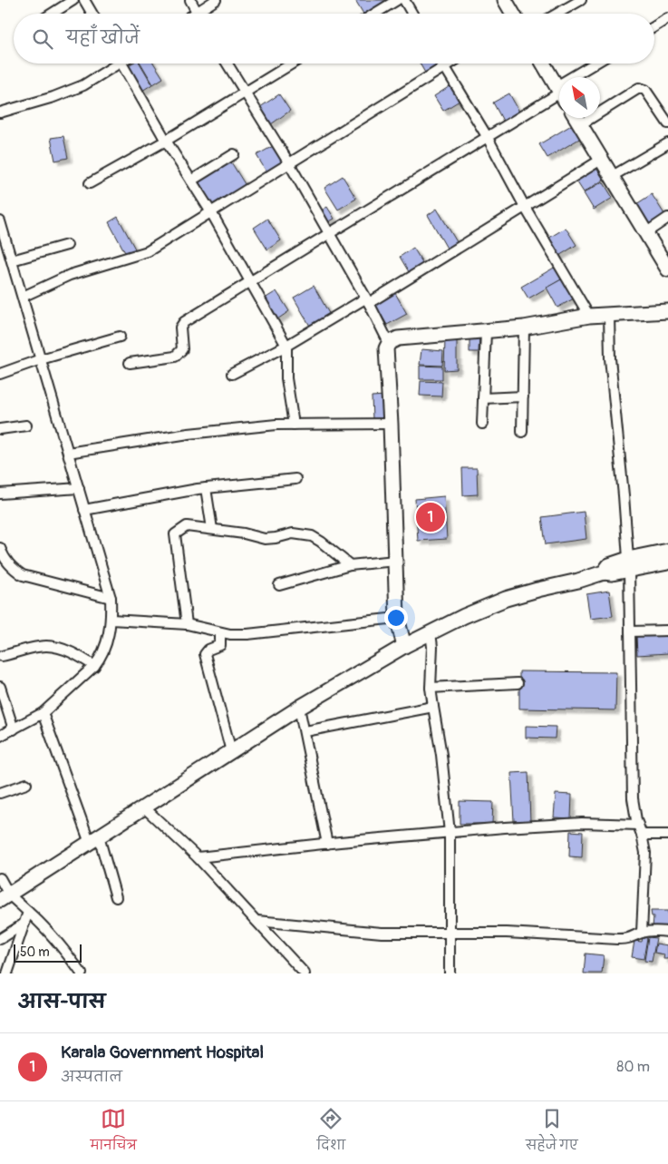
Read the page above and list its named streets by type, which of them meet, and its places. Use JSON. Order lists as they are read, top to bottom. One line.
{"scale_bar":"50 m","north":"top left","page":{"search":"यहाँ खोजें","pins":"1","scale":"50 m","heading":"आस-पास","list":[{"mark":"1","name":"Karala Government Hospital","note":"अस्पताल","value":"80 m"}],"nav":["मानचित्र","दिशा","सहेजे गए"]}}
